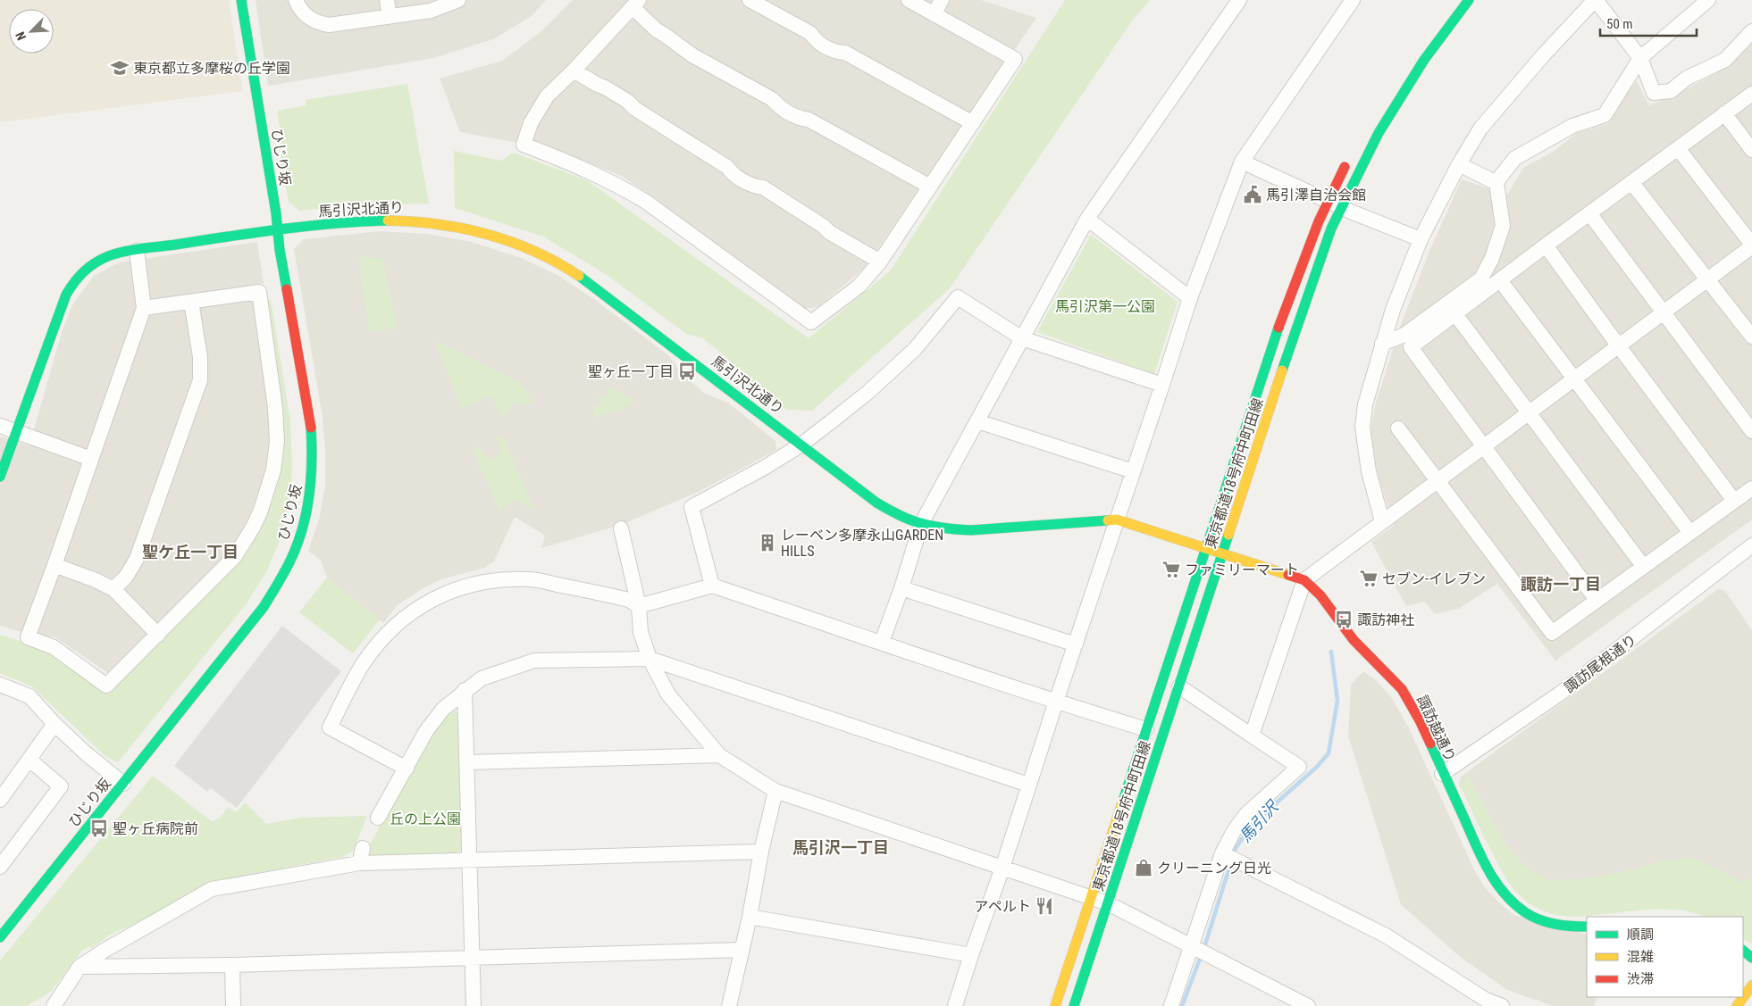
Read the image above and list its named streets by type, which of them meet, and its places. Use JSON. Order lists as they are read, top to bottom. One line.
{"streets":{"street":["ひじり坂","馬引沢北通り","東京都道18号府中町田線","諏訪尾根通り","諏訪越通り"]},"crossings":[["ひじり坂","馬引沢北通り"],["馬引沢北通り","東京都道18号府中町田線"],["馬引沢北通り","諏訪越通り"],["東京都道18号府中町田線","諏訪越通り"],["諏訪尾根通り","諏訪越通り"]],"districts":["聖ケ丘一丁目","諏訪一丁目","馬引沢一丁目"],"water":["馬引沢"],"parks":["馬引沢第一公園","丘の上公園"],"places":{"school or university":["東京都立多摩桜の丘学園"],"public building":["馬引澤自治会館"],"bus stop":["聖ヶ丘一丁目","諏訪神社","聖ヶ丘病院前"],"building":["レーベン多摩永山GARDEN HILLS"],"supermarket":["ファミリーマート","セブン-イレブン"],"shop":["クリーニング日光"],"restaurant":["アペルト"]},"legend":["順調","混雑","渋滞"],"scale_bar":"50 m","north":"bottom left"}
